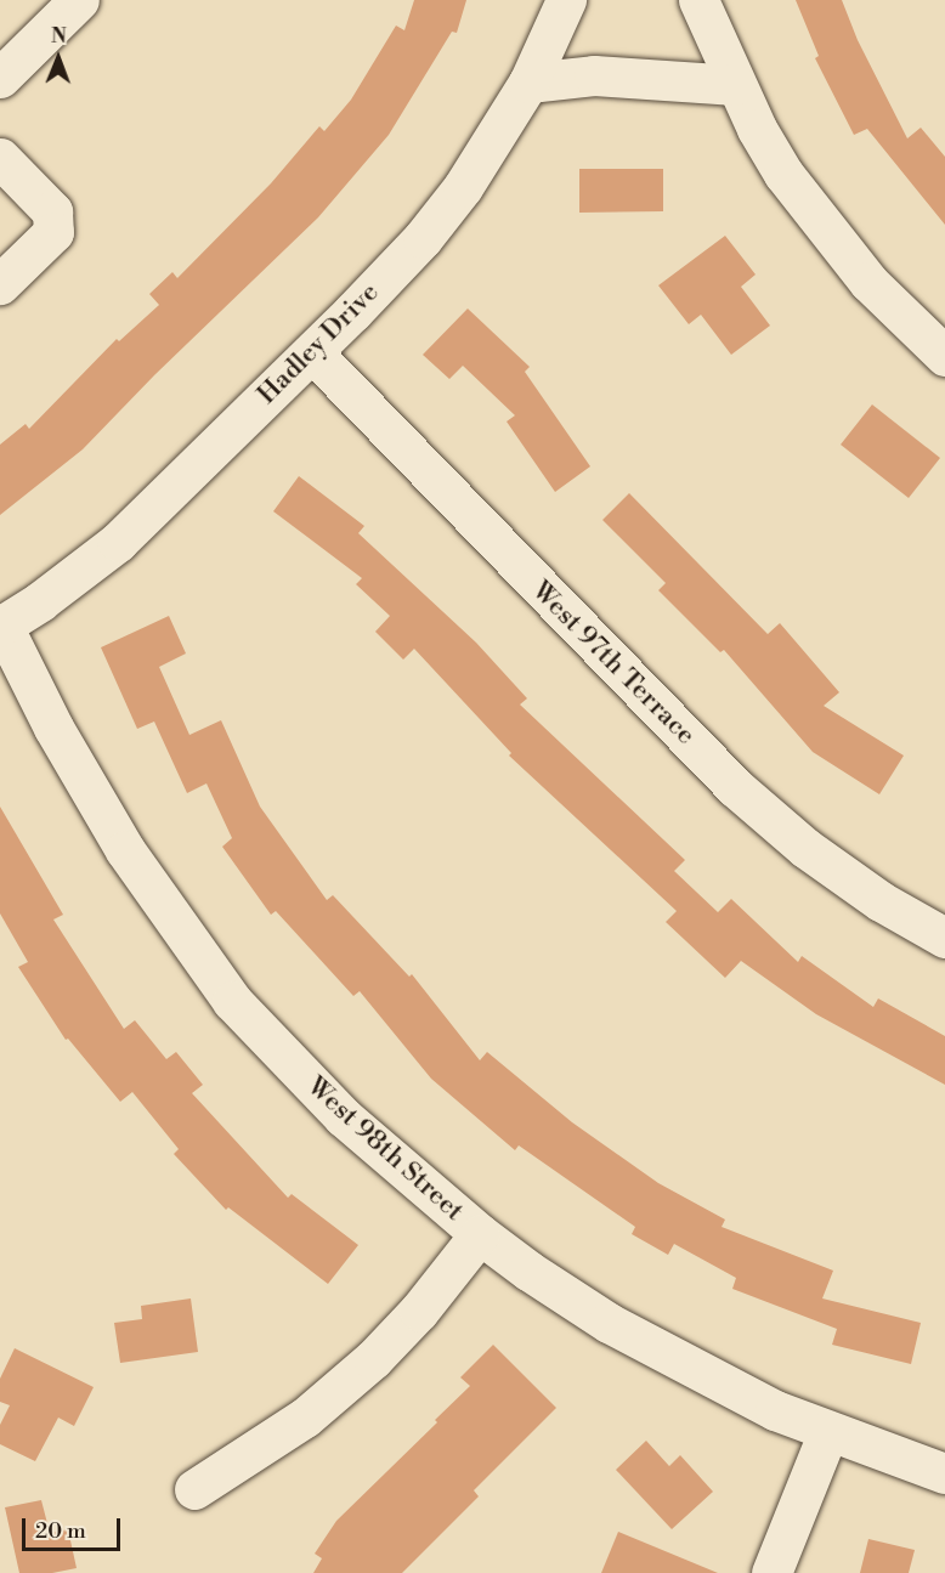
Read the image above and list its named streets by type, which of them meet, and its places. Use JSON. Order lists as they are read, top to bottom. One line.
{"streets":{"street":["Hadley Drive","West 97th Terrace","West 98th Street"]},"crossings":[["Hadley Drive","West 97th Terrace"],["Hadley Drive","West 98th Street"]],"scale_bar":"20 m","north":"top"}
